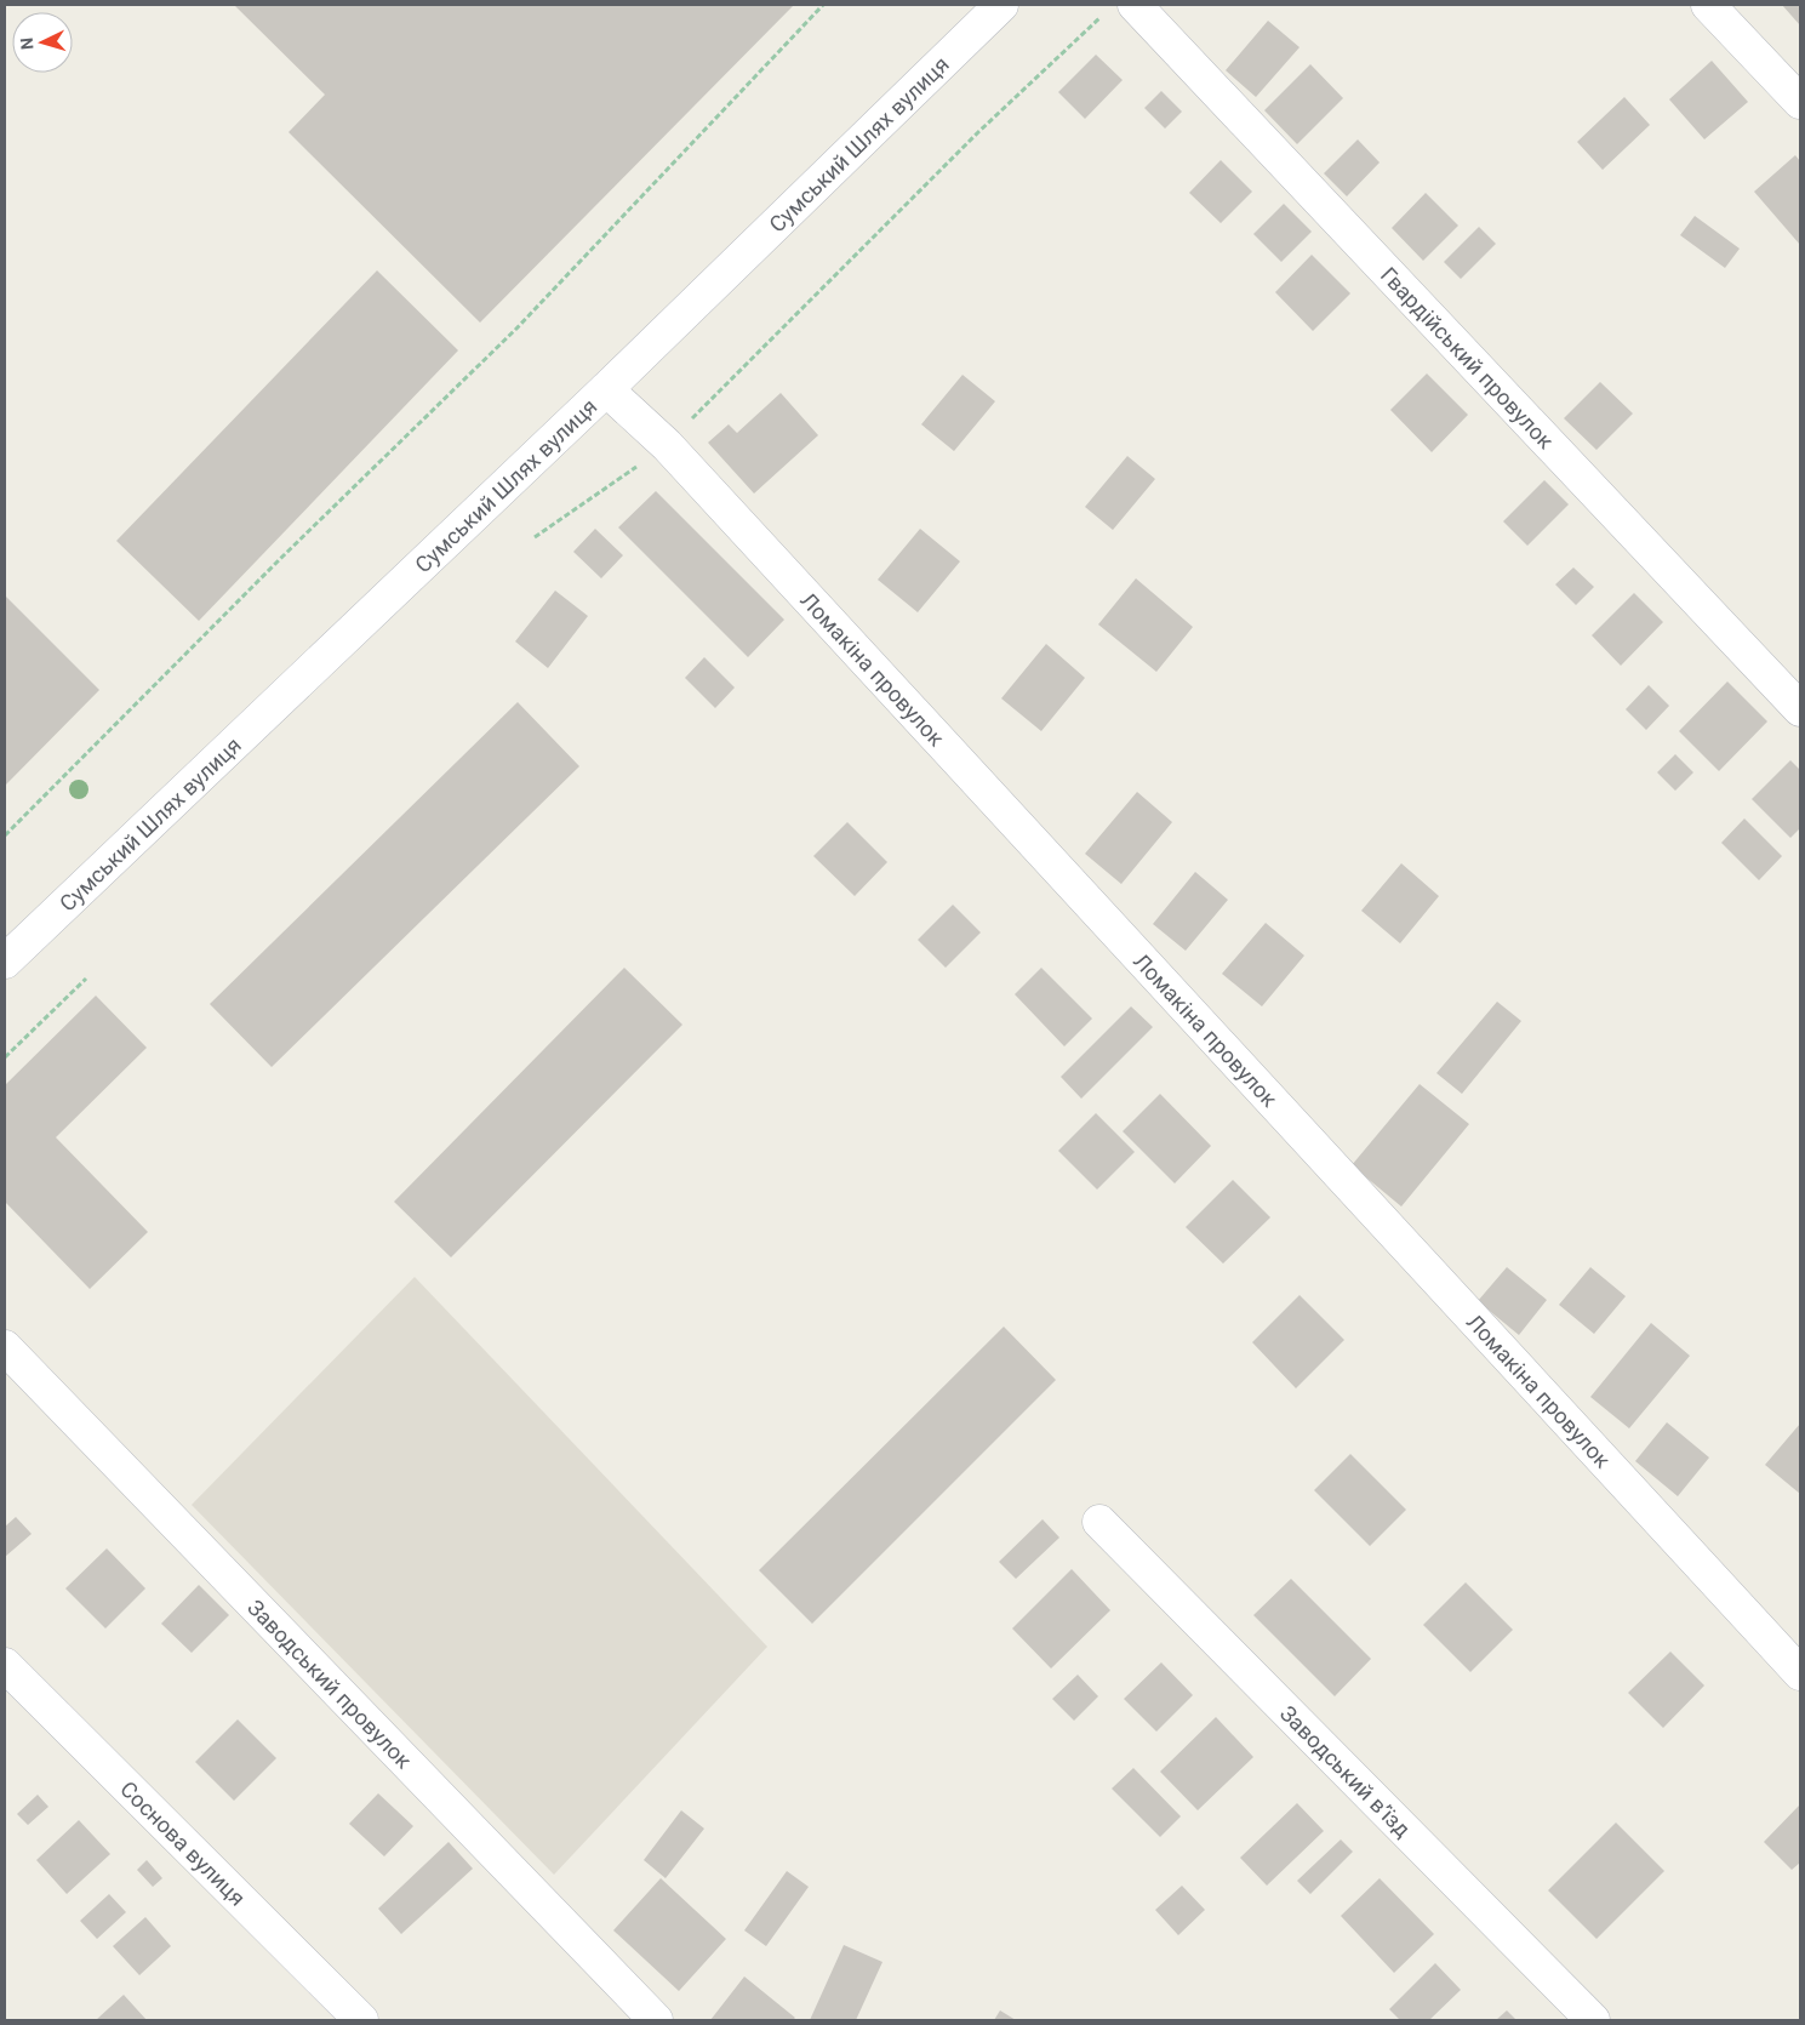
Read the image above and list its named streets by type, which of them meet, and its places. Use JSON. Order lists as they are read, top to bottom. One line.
{"streets":{"street":["Сумський Шлях вулиця","Гвардійський провулок","Ломакіна провулок","Заводський провулок","Заводський в’їзд","Соснова вулиця"]},"crossings":[["Сумський Шлях вулиця","Ломакіна провулок"]],"north":"left"}
